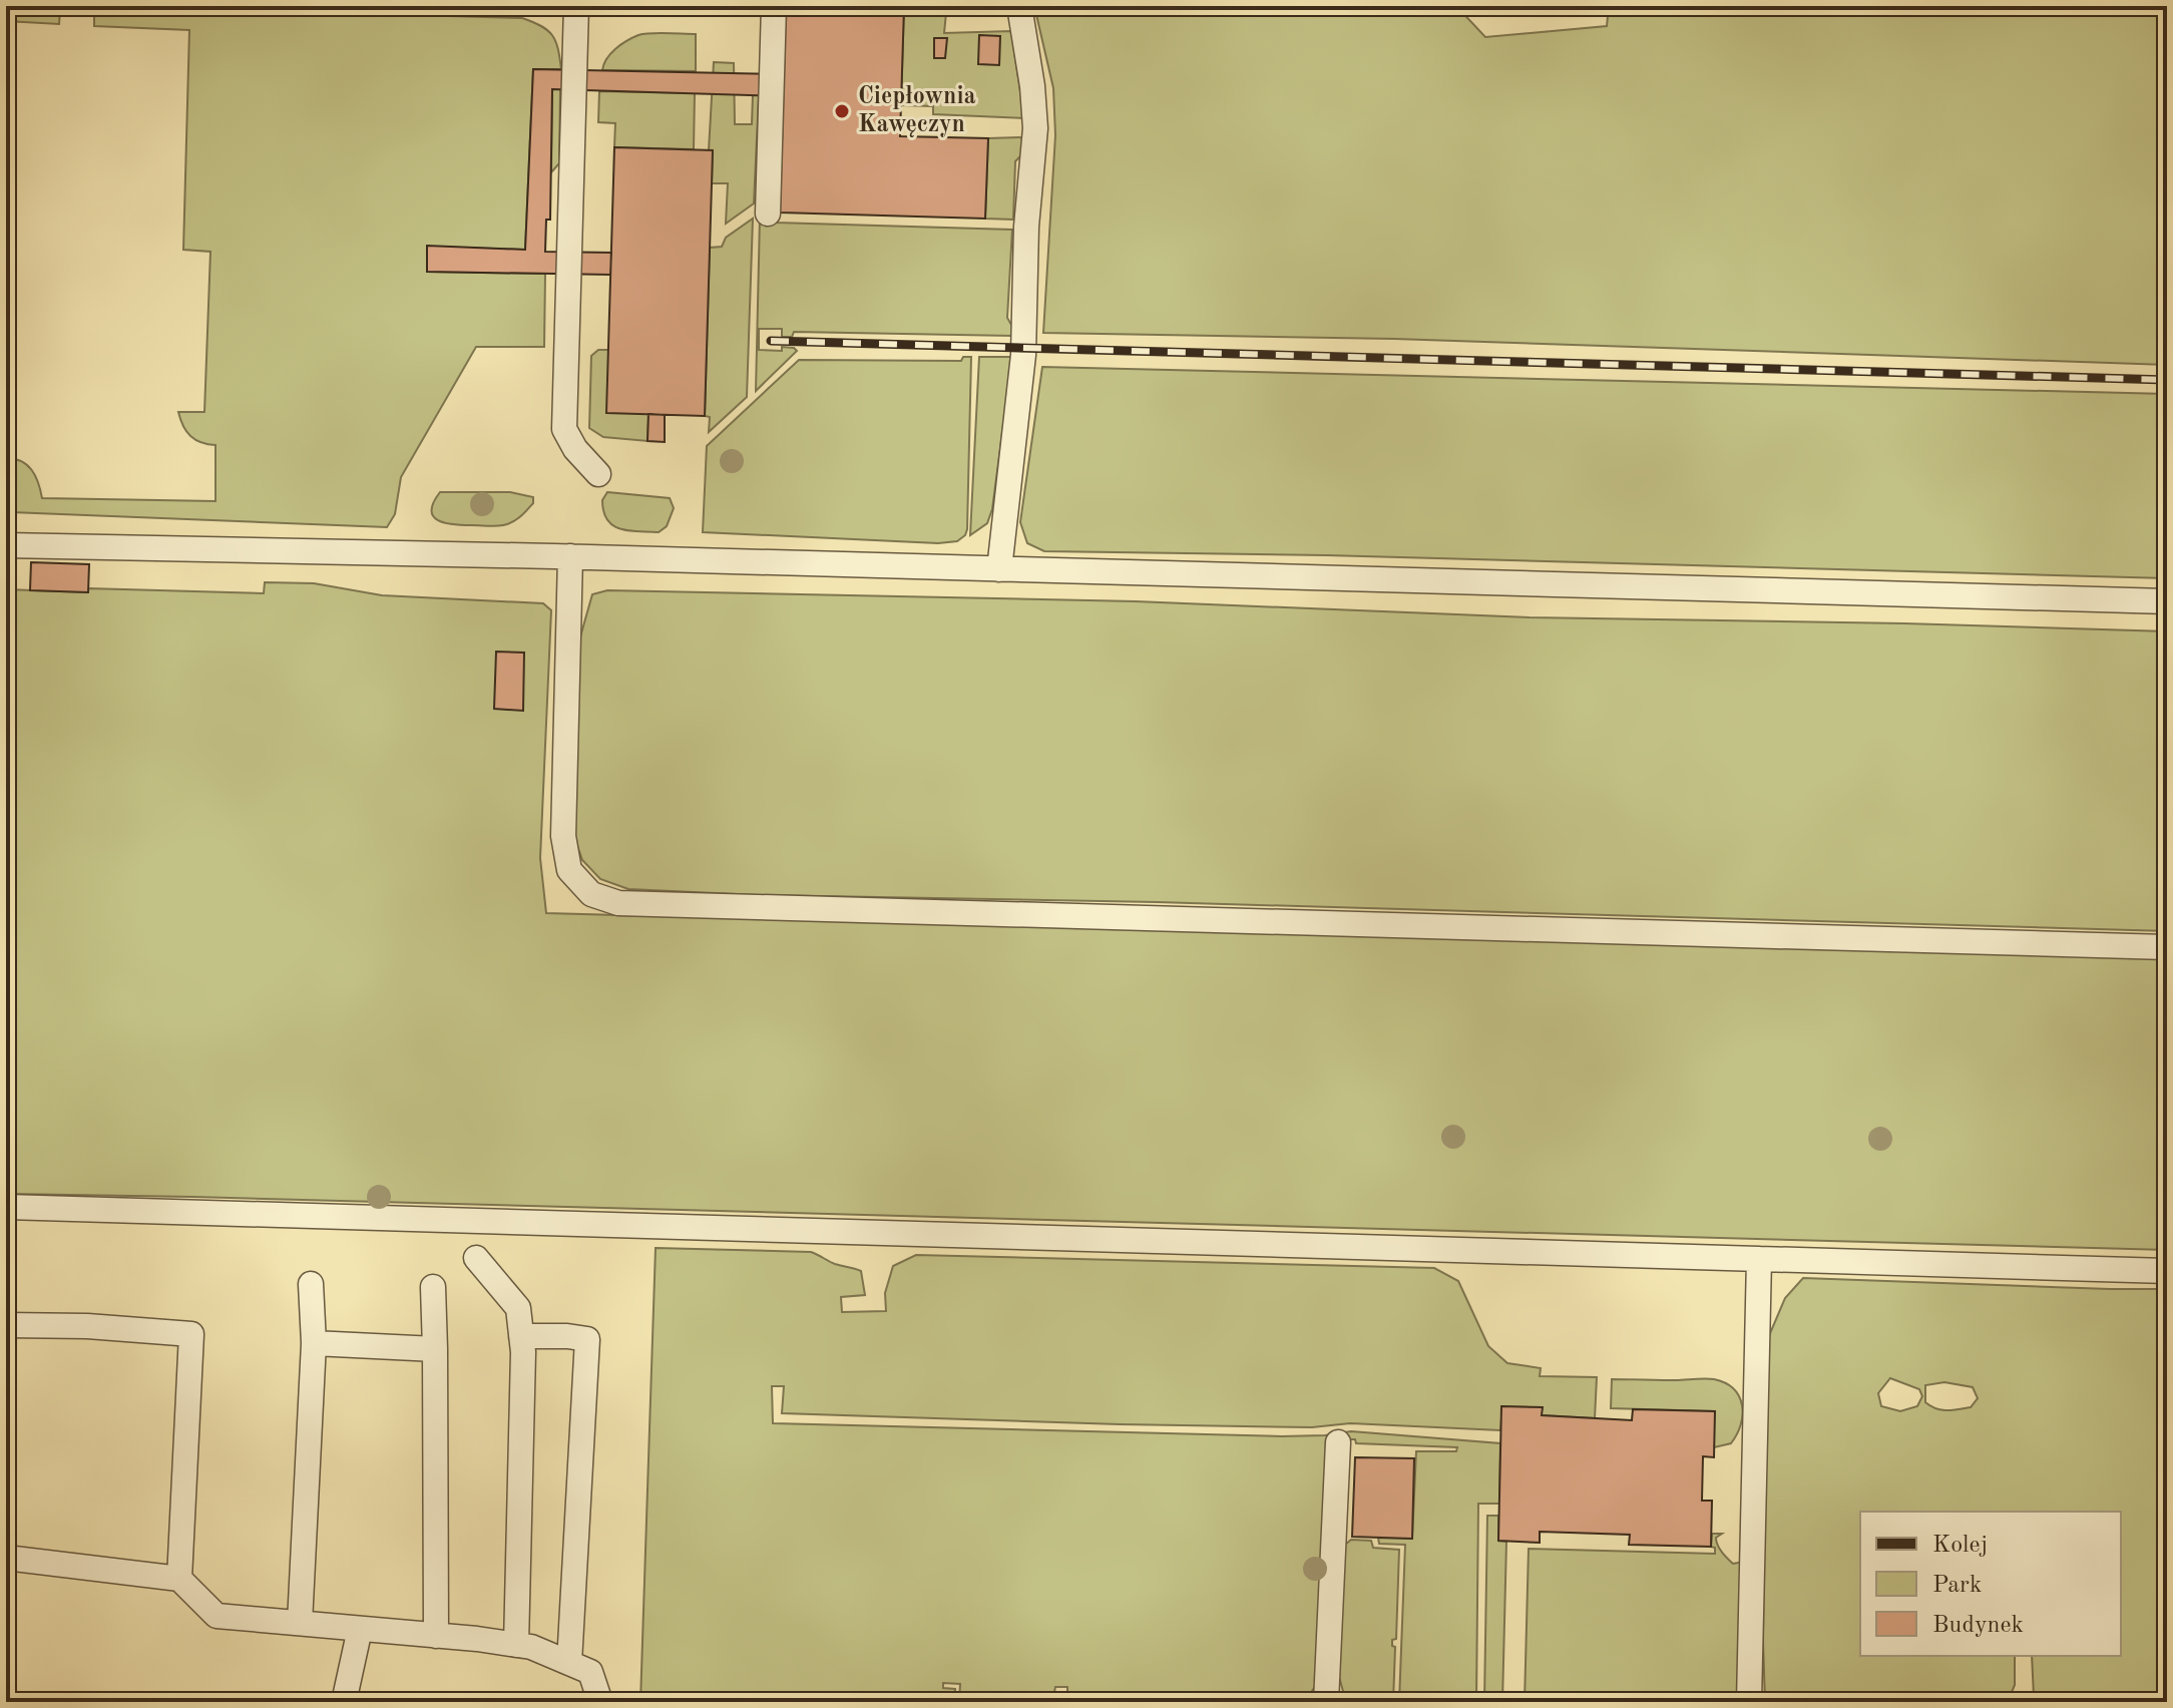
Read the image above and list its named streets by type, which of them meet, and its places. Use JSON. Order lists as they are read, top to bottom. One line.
{"places":["Ciepłownia Kawęczyn"],"legend":["Kolej","Park","Budynek"]}
